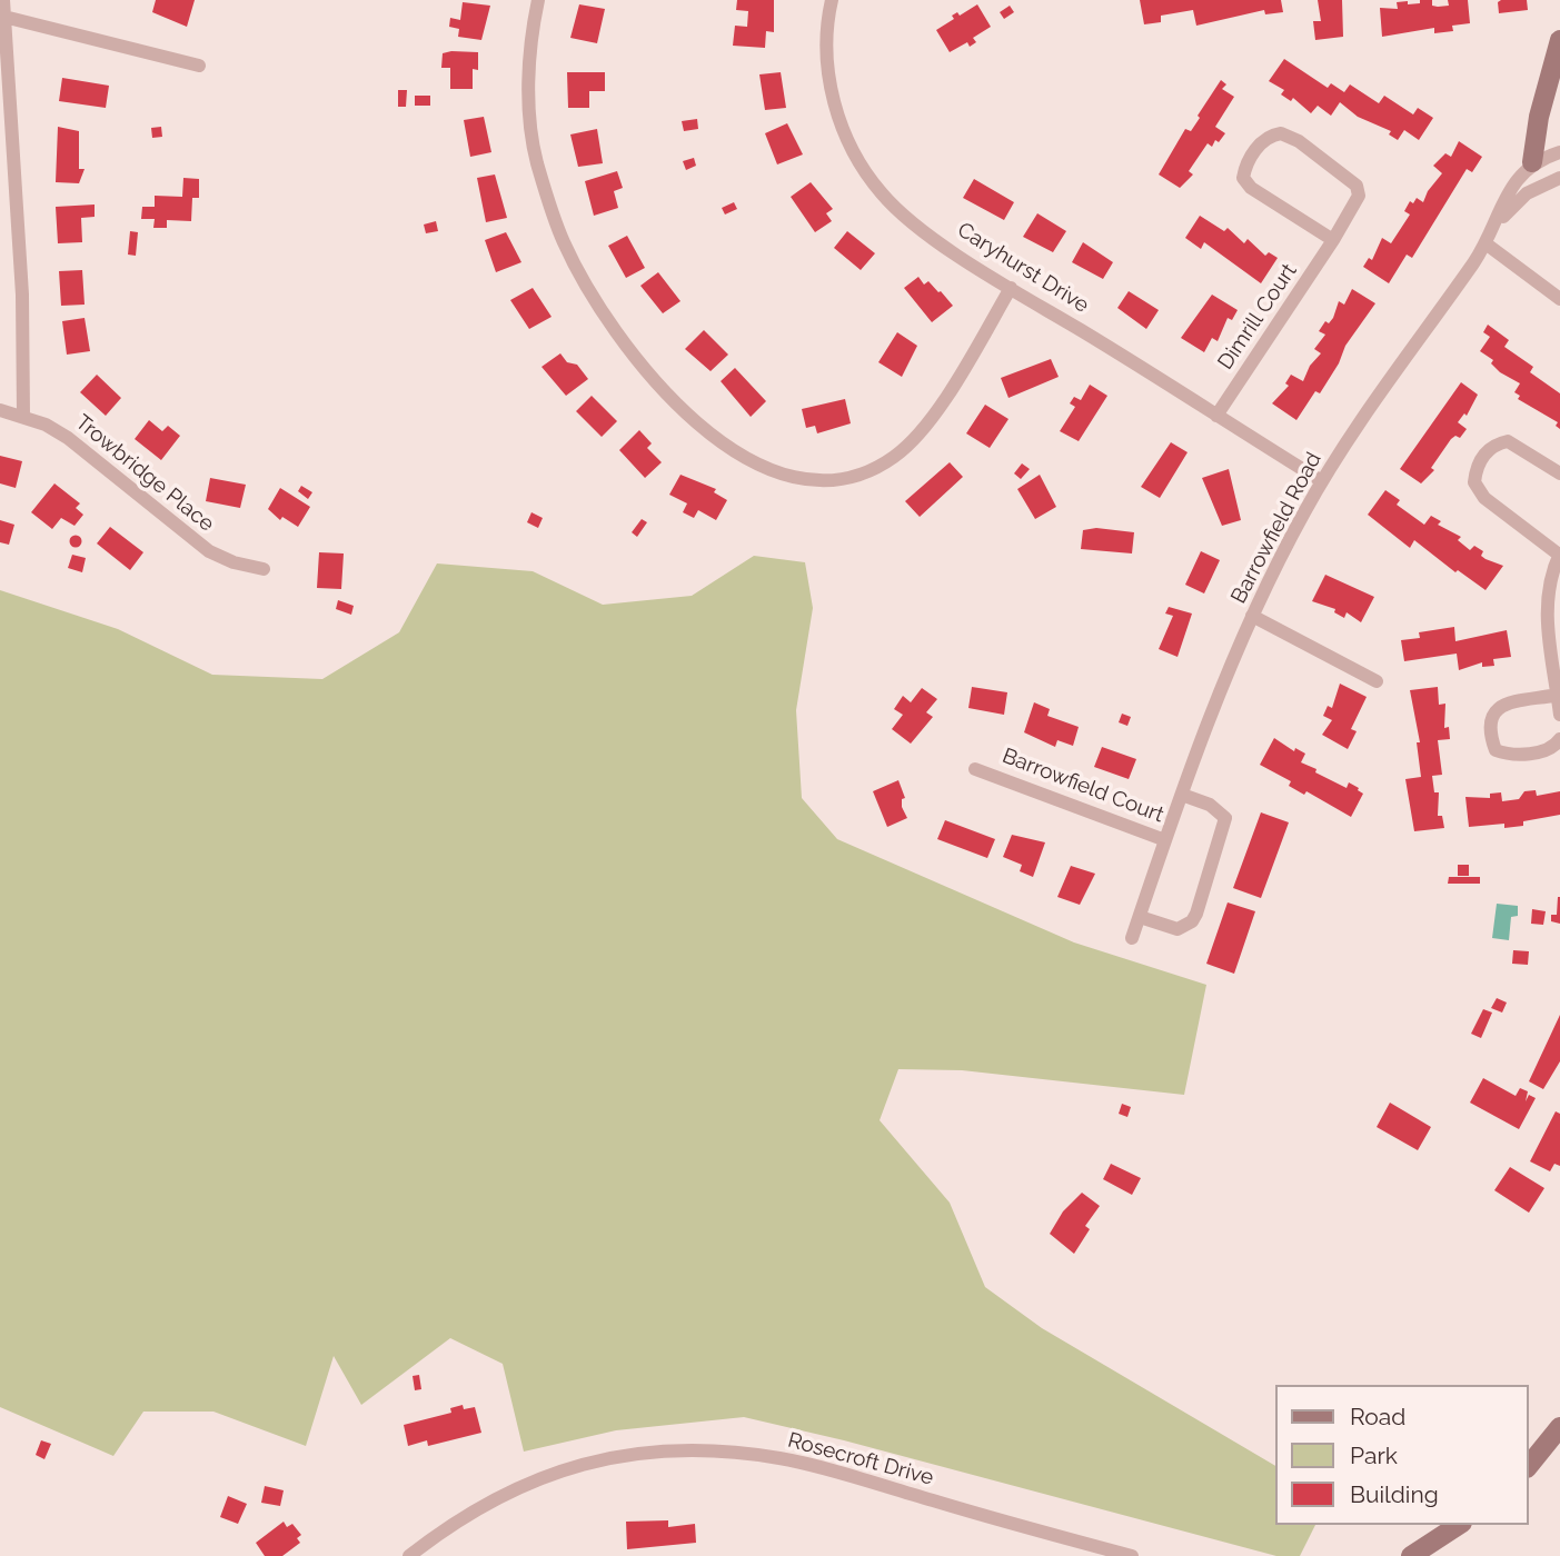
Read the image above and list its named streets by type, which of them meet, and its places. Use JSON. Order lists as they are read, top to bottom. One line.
{"streets":{"street":["Caryhurst Drive","Dimrill Court","Trowbridge Place","Barrowfield Road","Barrowfield Court","Rosecroft Drive"]},"crossings":[["Caryhurst Drive","Dimrill Court"],["Caryhurst Drive","Barrowfield Road"],["Barrowfield Road","Barrowfield Court"]],"legend":["Road","Park","Building"]}
